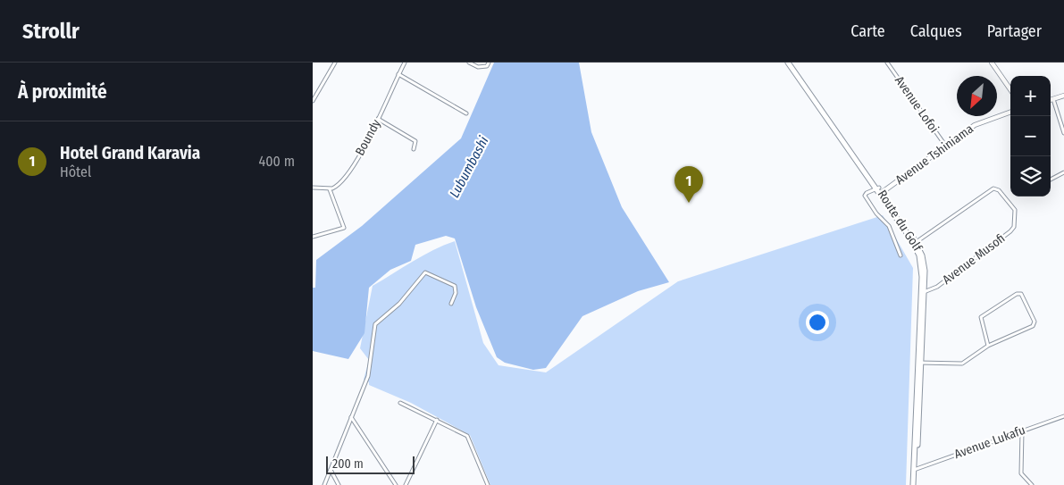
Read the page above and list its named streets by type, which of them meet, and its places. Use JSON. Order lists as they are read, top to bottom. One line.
{"streets":{"main road":["Route du Golf"],"street":["Avenue Lofoi","Boundy","Avenue Tshiniama","Avenue Musofi","Avenue Lukafu"]},"crossings":[["Avenue Lofoi","Avenue Tshiniama"],["Avenue Tshiniama","Route du Golf"],["Route du Golf","Avenue Musofi"],["Route du Golf","Avenue Lukafu"]],"water":["Lubumbashi"],"scale_bar":"200 m","north":"bottom left","page":{"header":"Strollr","nav":["Carte","Calques","Partager"],"heading":"À proximité","map_buttons":["+","−"],"list":[{"mark":"1","name":"Hotel Grand Karavia","note":"Hôtel","value":"400 m"}],"pins":"1","scale":"200 m"}}
